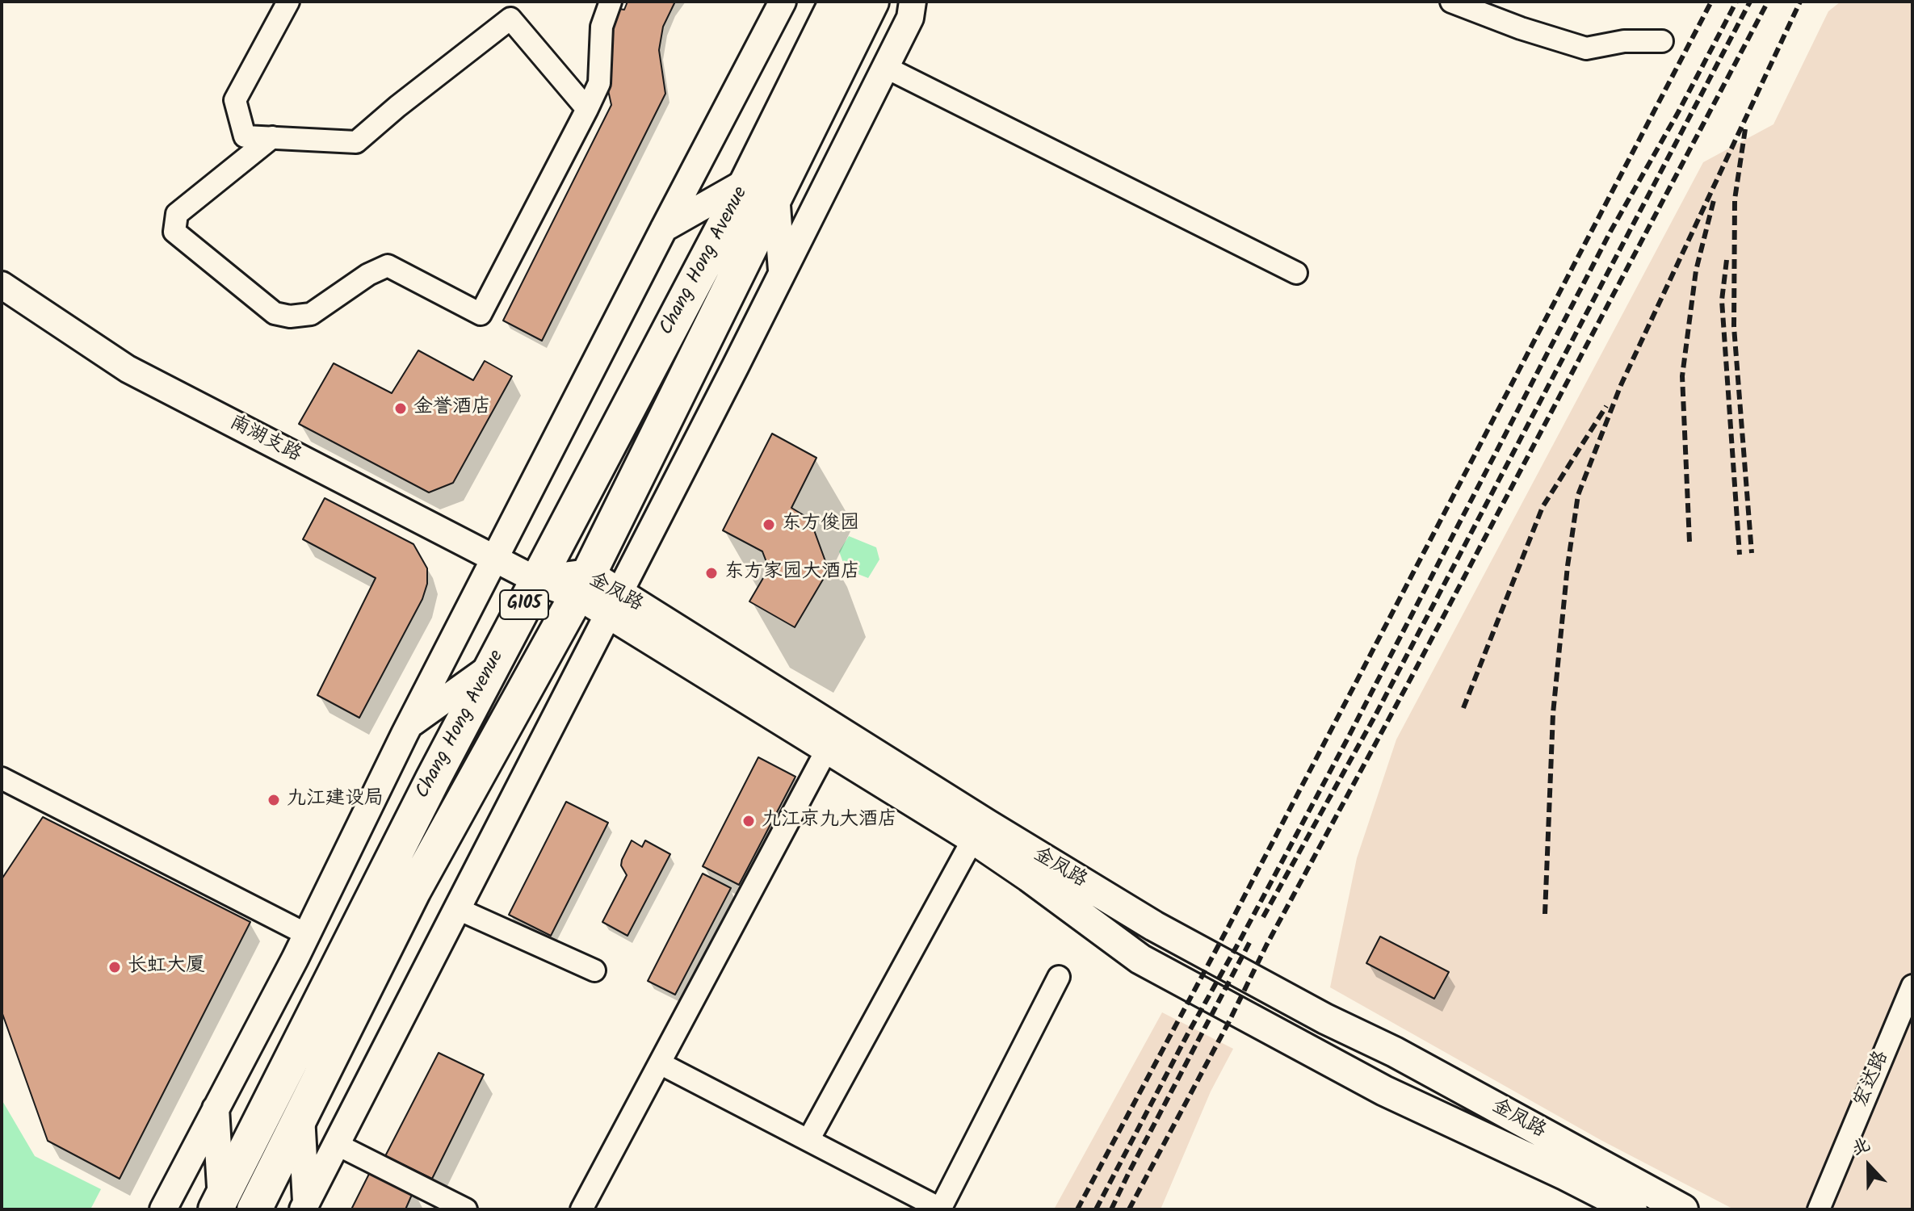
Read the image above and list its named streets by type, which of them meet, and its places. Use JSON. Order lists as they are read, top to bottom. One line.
{"streets":{"highway":["Chang Hong Avenue","G105"],"main road":["金凤路"],"street":["南湖支路","宏达路"]},"crossings":[["Chang Hong Avenue","南湖支路"],["Chang Hong Avenue","金凤路"],["南湖支路","金凤路"]],"places":["金誉酒店","东方俊园","东方家园大酒店","九江建设局","九江京九大酒店","长虹大厦"],"north":"top"}
